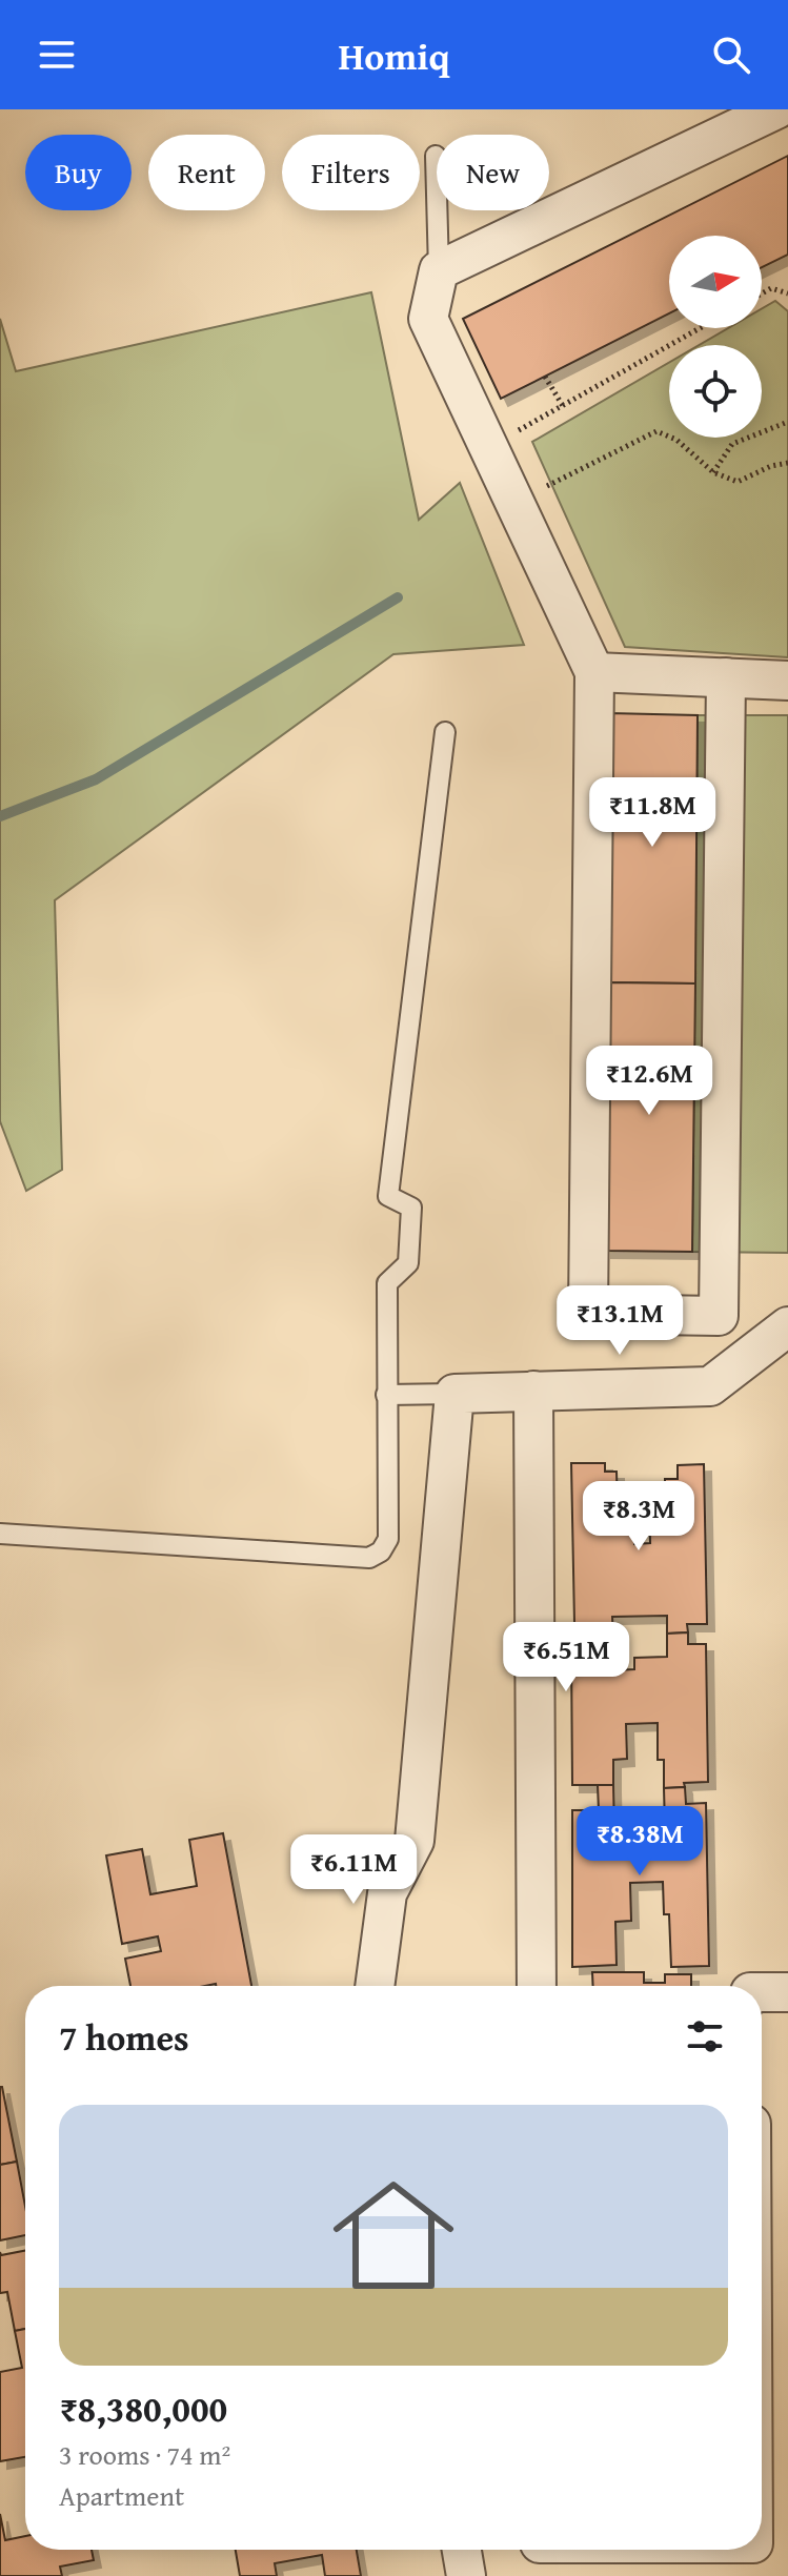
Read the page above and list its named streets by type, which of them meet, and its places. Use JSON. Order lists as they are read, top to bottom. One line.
{"north":"right","page":{"header":"Homiq","chip":["Buy","Rent","Filters","New"],"price":["₹11.8M","₹12.6M","₹13.1M","₹8.3M","₹6.51M","₹8.38M","₹6.11M"],"heading":"7 homes","list":[{"name":"₹8,380,000","note":"3 rooms · 74 m² · Apartment"}]}}
